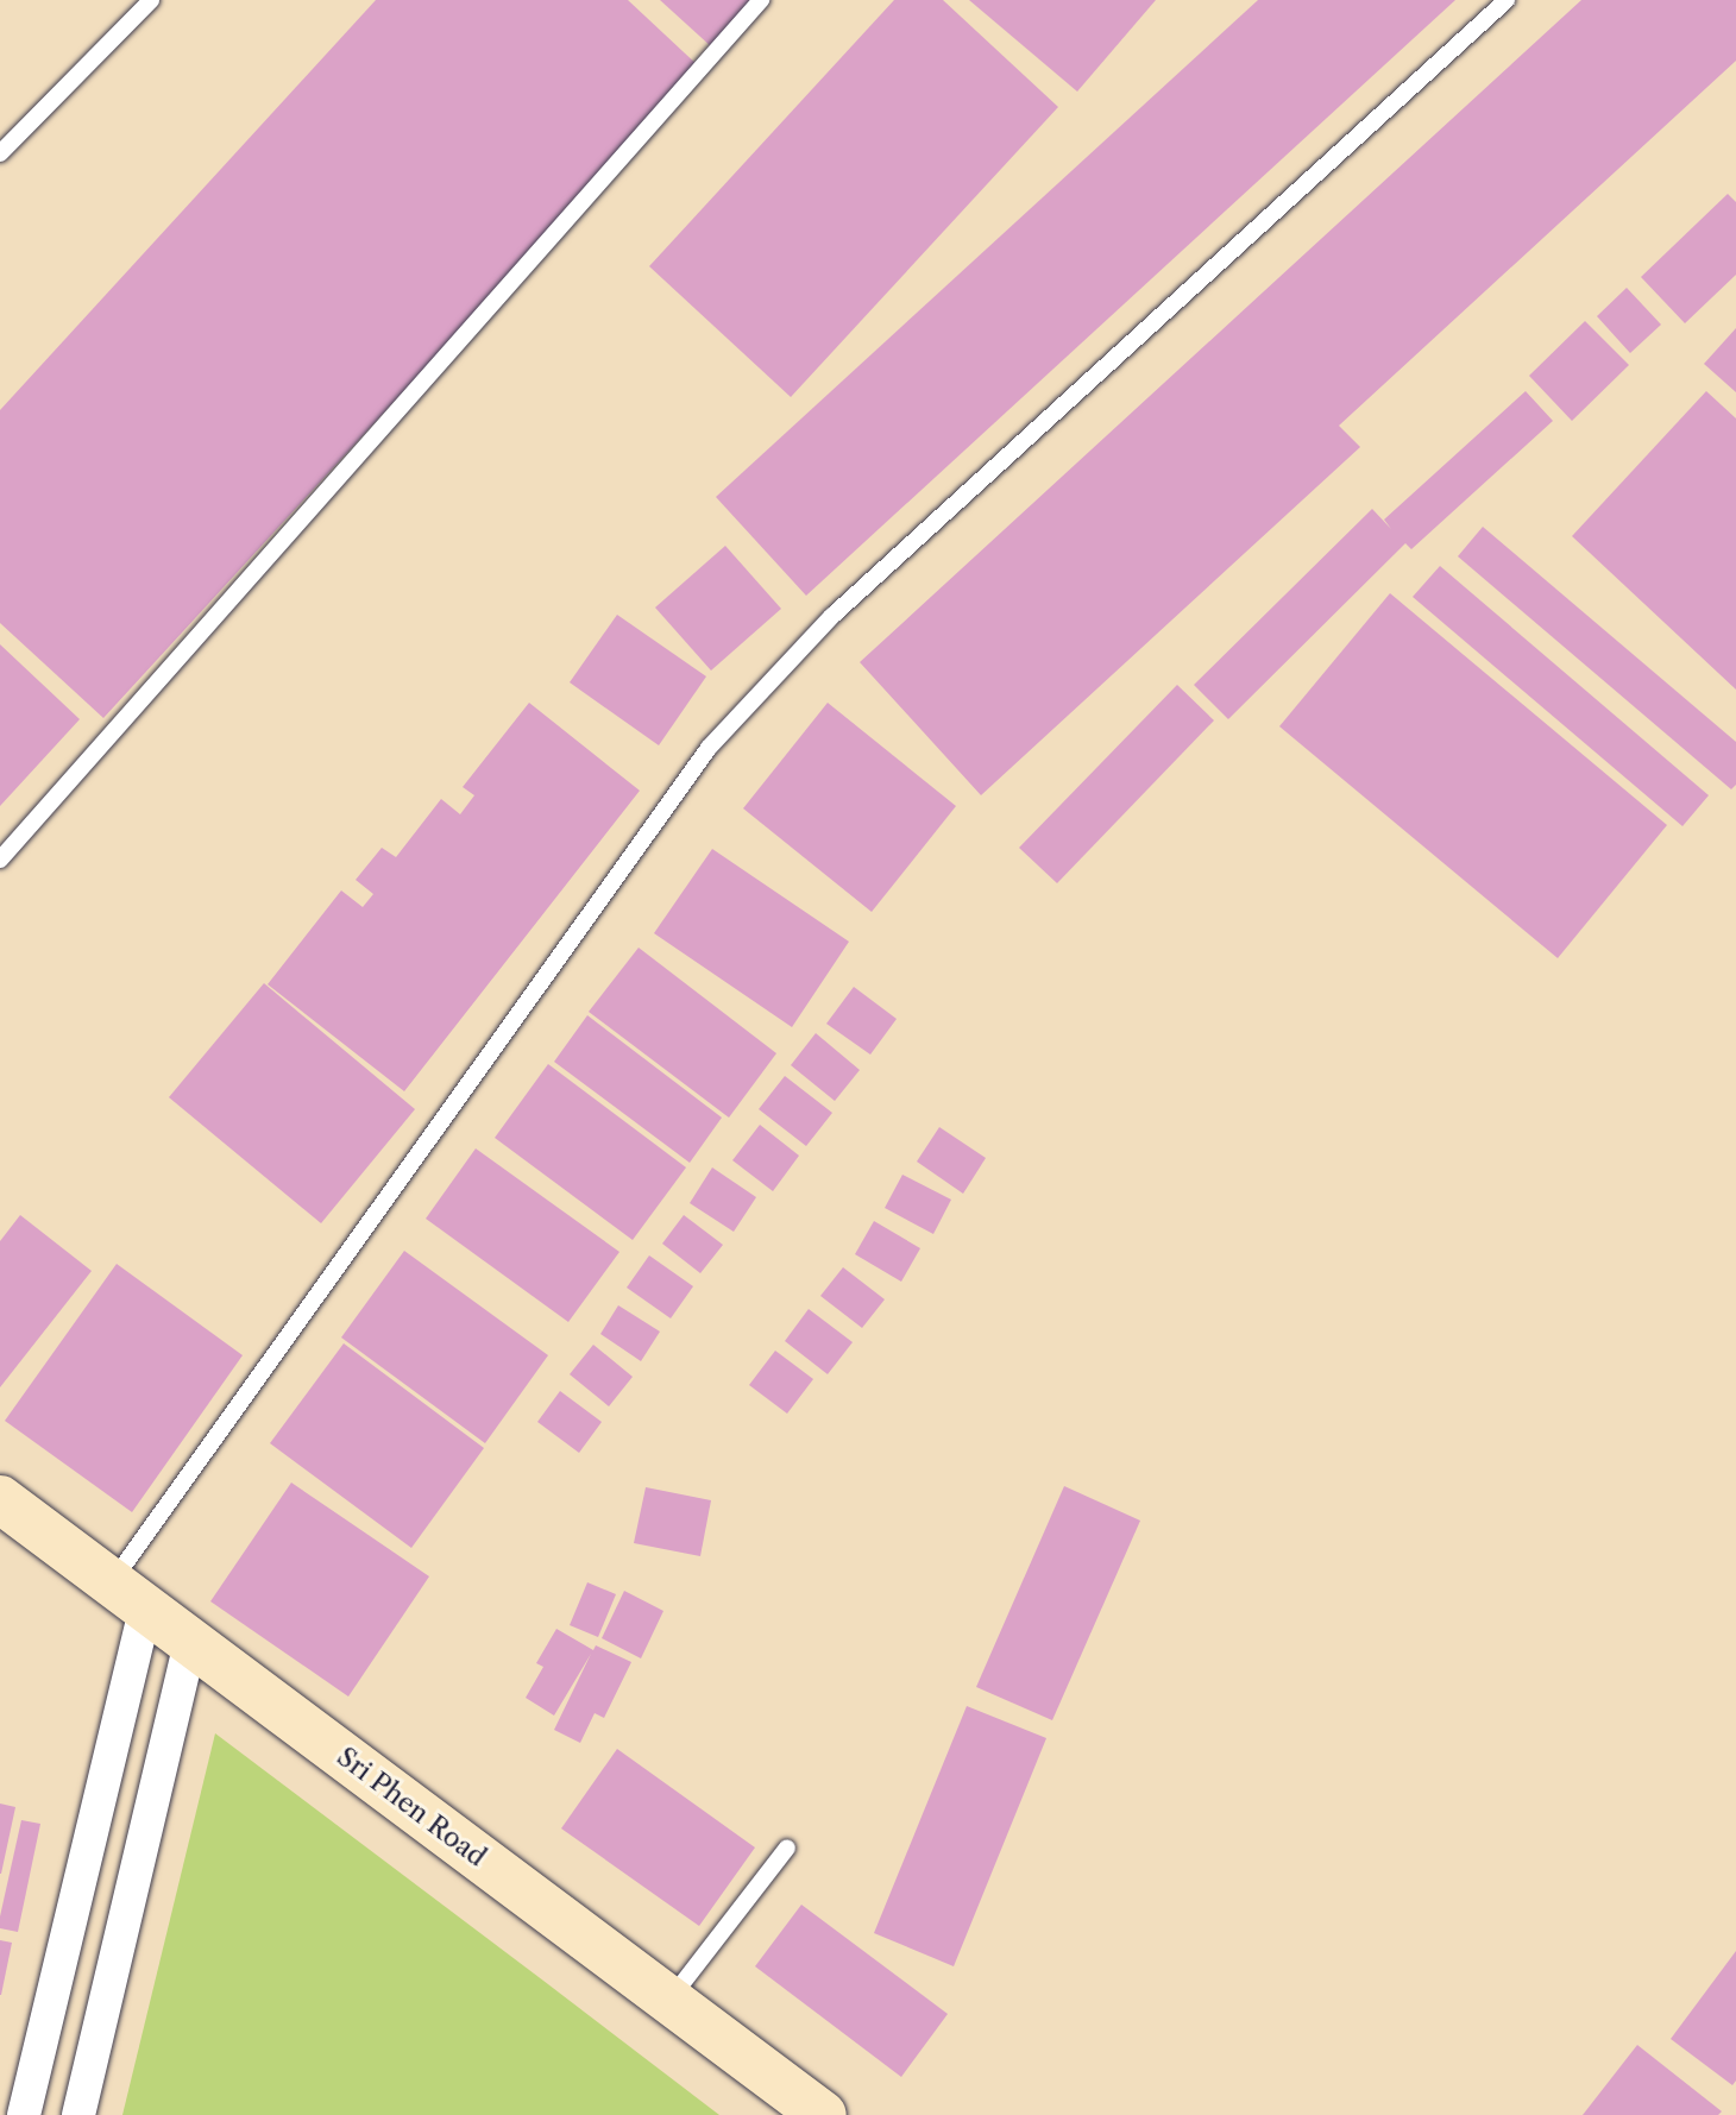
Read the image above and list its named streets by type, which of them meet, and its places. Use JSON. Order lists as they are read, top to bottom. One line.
{"streets":{"main road":["Sri Phen Road"]}}
